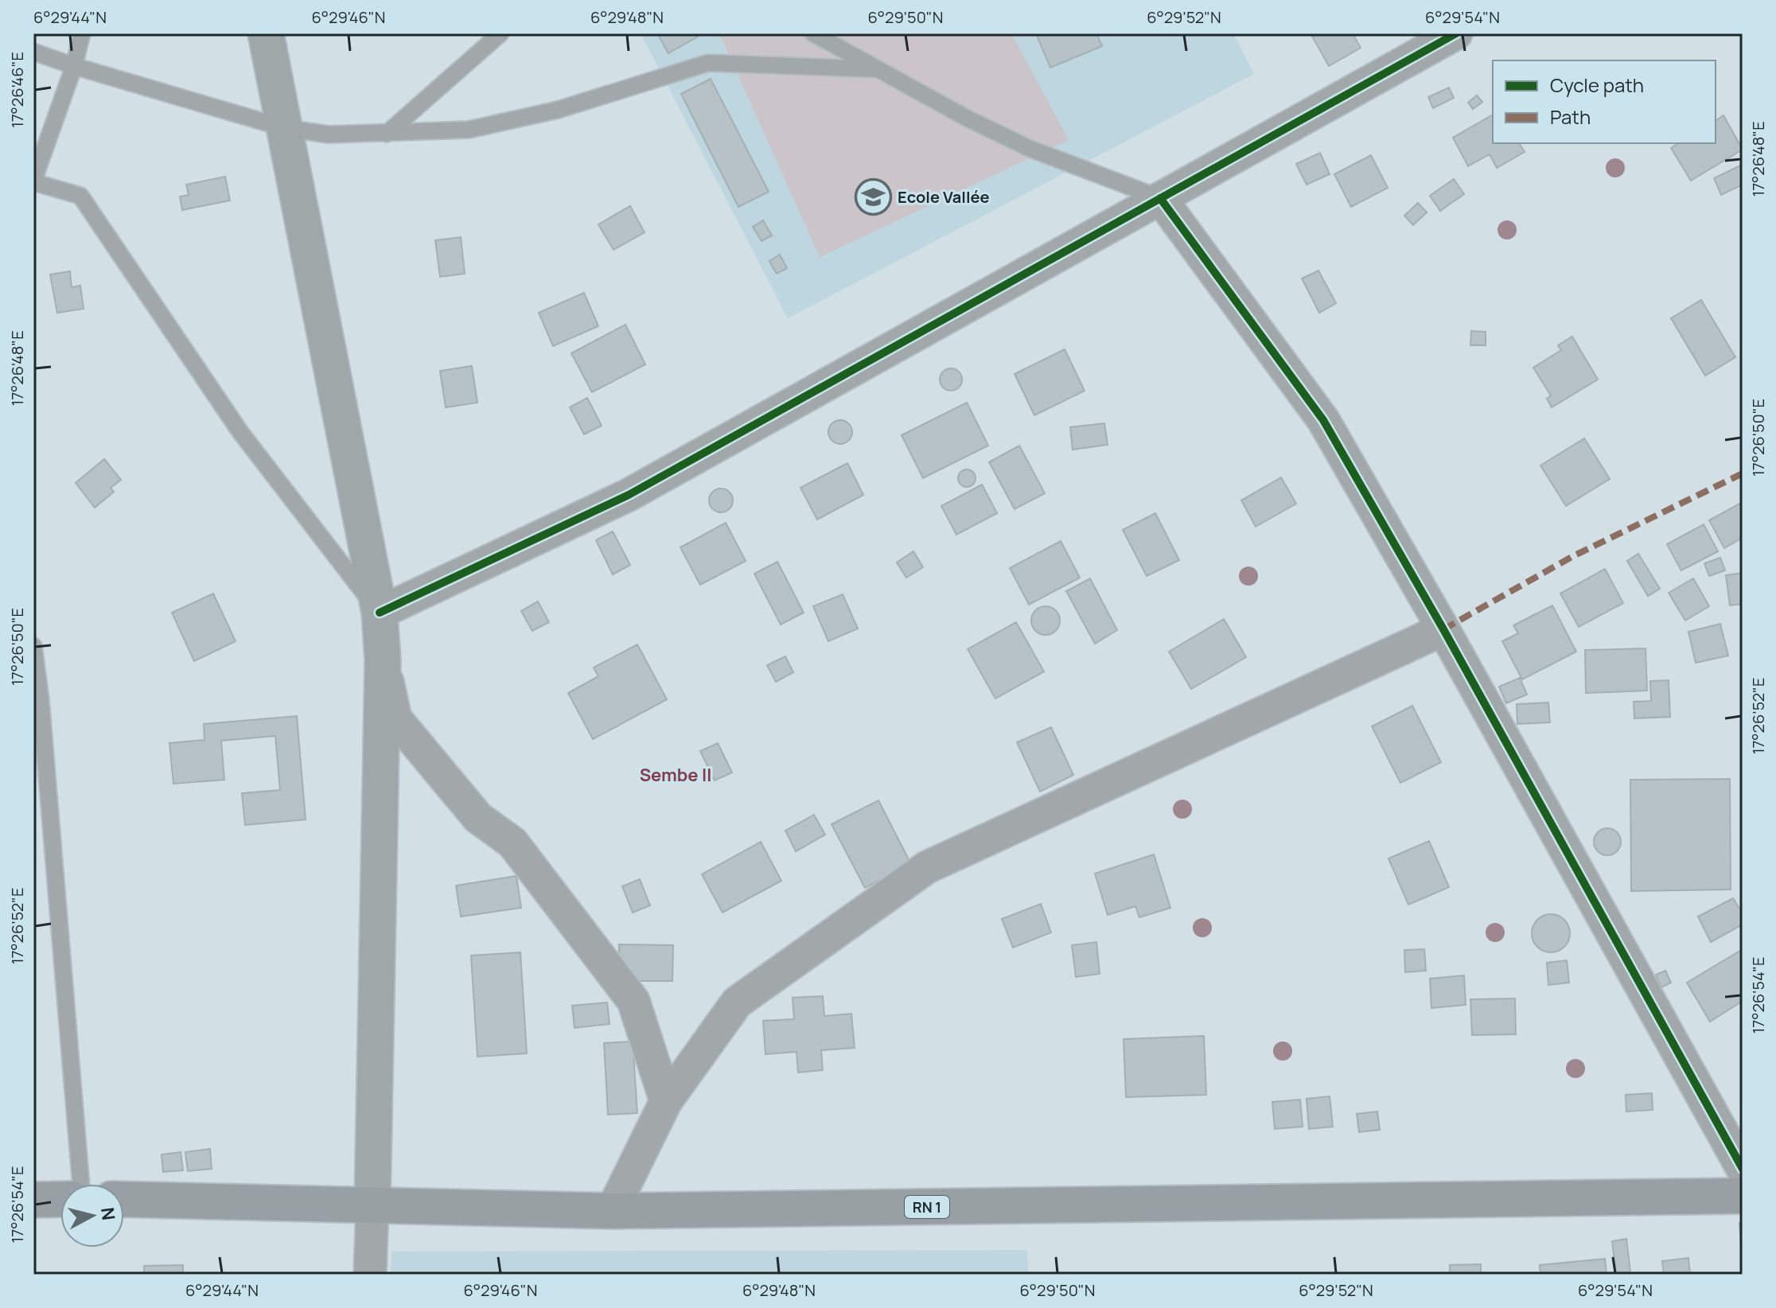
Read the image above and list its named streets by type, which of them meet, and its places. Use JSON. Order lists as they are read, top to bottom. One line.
{"streets":{"main road":["RN 1"]},"districts":["Sembe II"],"places":{"school or university":["Ecole Vallée"]},"legend":["Cycle path","Path"],"north":"right","coordinates":["6°29'44\"N","6°29'46\"N","6°29'48\"N","6°29'50\"N","6°29'52\"N","6°29'54\"N","17°26'46\"E","17°26'48\"E","17°26'50\"E","17°26'52\"E","17°26'54\"E"]}
